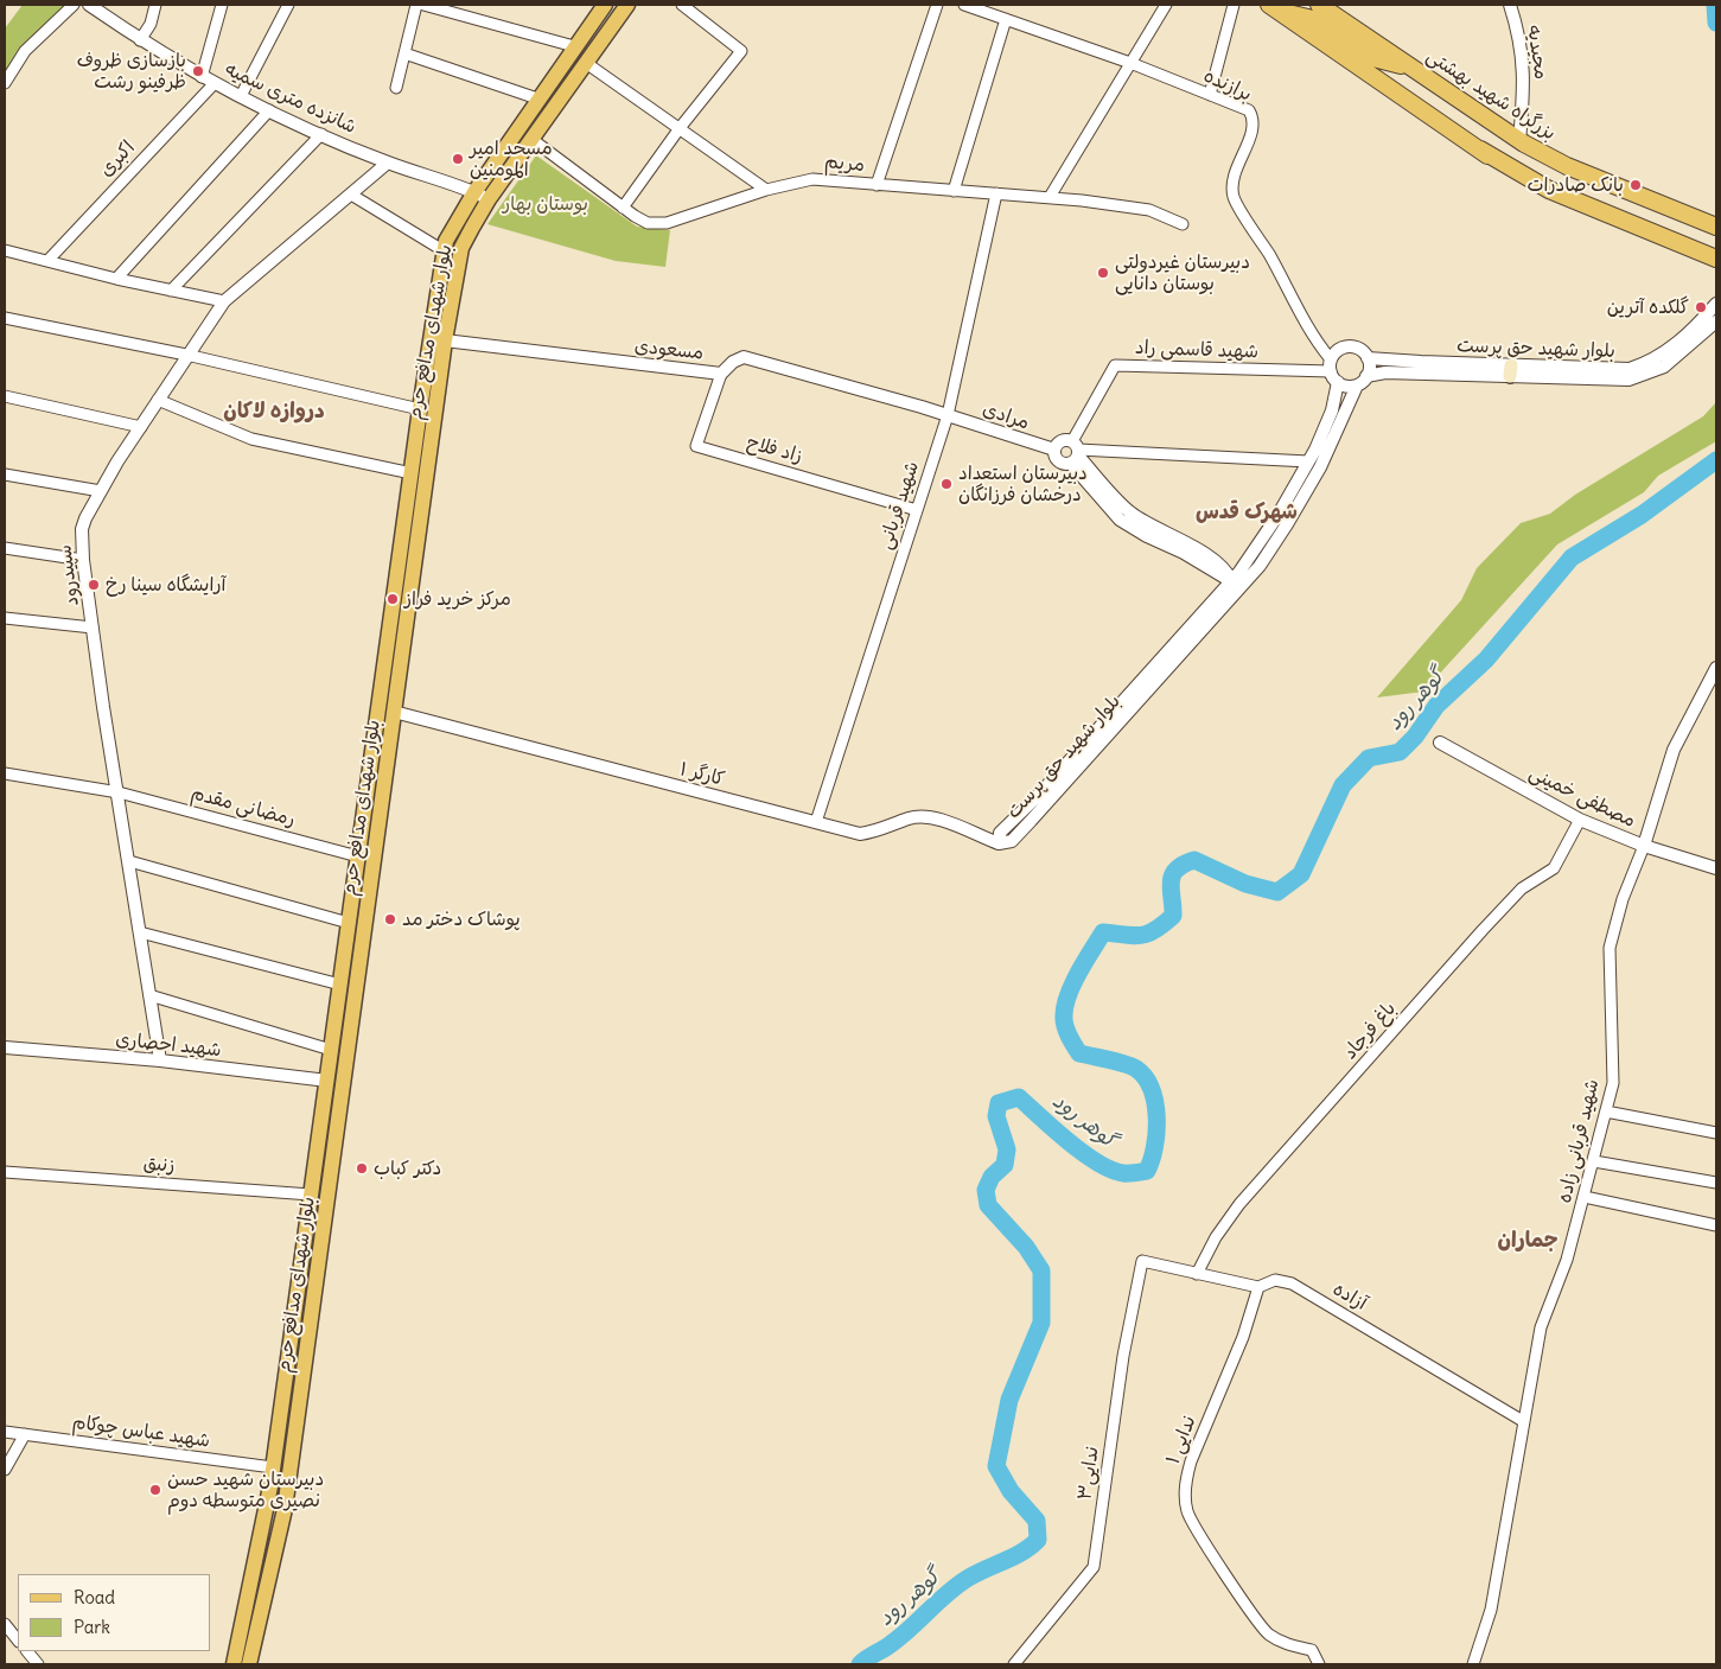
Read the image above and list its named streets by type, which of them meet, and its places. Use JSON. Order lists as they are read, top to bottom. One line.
{"streets":{"highway":["بزرگراه شهید بهشتی"],"main road":["بلوار شهدای مدافع حرم"],"street":["مجیدیه","برازنده","شانزده متری سمیه","اکبری","مریم","بلوار شهید حق پرست","مسعودی","شهید قاسمی راد","مرادی","زاد فلاح","شهید قربانی","سپیدرود","کارگر ۱","مصطفی خمینی","رمضانی مقدم","باغ فرجاد","شهید احصاری","شهید قربانی زاده","زنبق","آزاده","شهید عباس چوکام","ندایی ۱","ندایی۳"]},"crossings":[["مجیدیه","بزرگراه شهید بهشتی"],["برازنده","بلوار شهید حق پرست"],["برازنده","شهید قاسمی راد"],["شانزده متری سمیه","اکبری"],["شانزده متری سمیه","بلوار شهدای مدافع حرم"],["شانزده متری سمیه","سپیدرود"],["مریم","بلوار شهدای مدافع حرم"],["مریم","شهید قربانی"],["بلوار شهدای مدافع حرم","مسعودی"],["بلوار شهدای مدافع حرم","کارگر ۱"],["بلوار شهدای مدافع حرم","رمضانی مقدم"],["بلوار شهدای مدافع حرم","شهید احصاری"],["بلوار شهدای مدافع حرم","زنبق"],["بلوار شهدای مدافع حرم","شهید عباس چوکام"],["بلوار شهید حق پرست","شهید قاسمی راد"],["بلوار شهید حق پرست","کارگر ۱"],["مسعودی","مرادی"],["مسعودی","زاد فلاح"],["مسعودی","شهید قربانی"],["مرادی","شهید قربانی"],["زاد فلاح","شهید قربانی"],["شهید قربانی","کارگر ۱"],["سپیدرود","رمضانی مقدم"],["سپیدرود","شهید احصاری"],["مصطفی خمینی","باغ فرجاد"],["مصطفی خمینی","شهید قربانی زاده"],["باغ فرجاد","آزاده"],["شهید قربانی زاده","آزاده"],["آزاده","ندایی ۱"],["آزاده","ندایی۳"]],"districts":["دروازه لاکان","شهرک قدس","جماران"],"water":["گوهر رود"],"parks":["بوستان بهار"],"places":["بازسازی ظروف ظرفینو رشت","مسحد امیر المومنین","بانک صادرات","دبیرستان غیردولتی بوستان دانایی","گلکده آترین","دبیرستان استعداد درخشان فرزانگان","آرایشگاه سینا رخ","مرکز خرید فراز","پوشاک دختر مد","دکتر کباب","دبیرستان شهید حسن نصیری متوسطه دوم"],"legend":["Road","Park"]}
